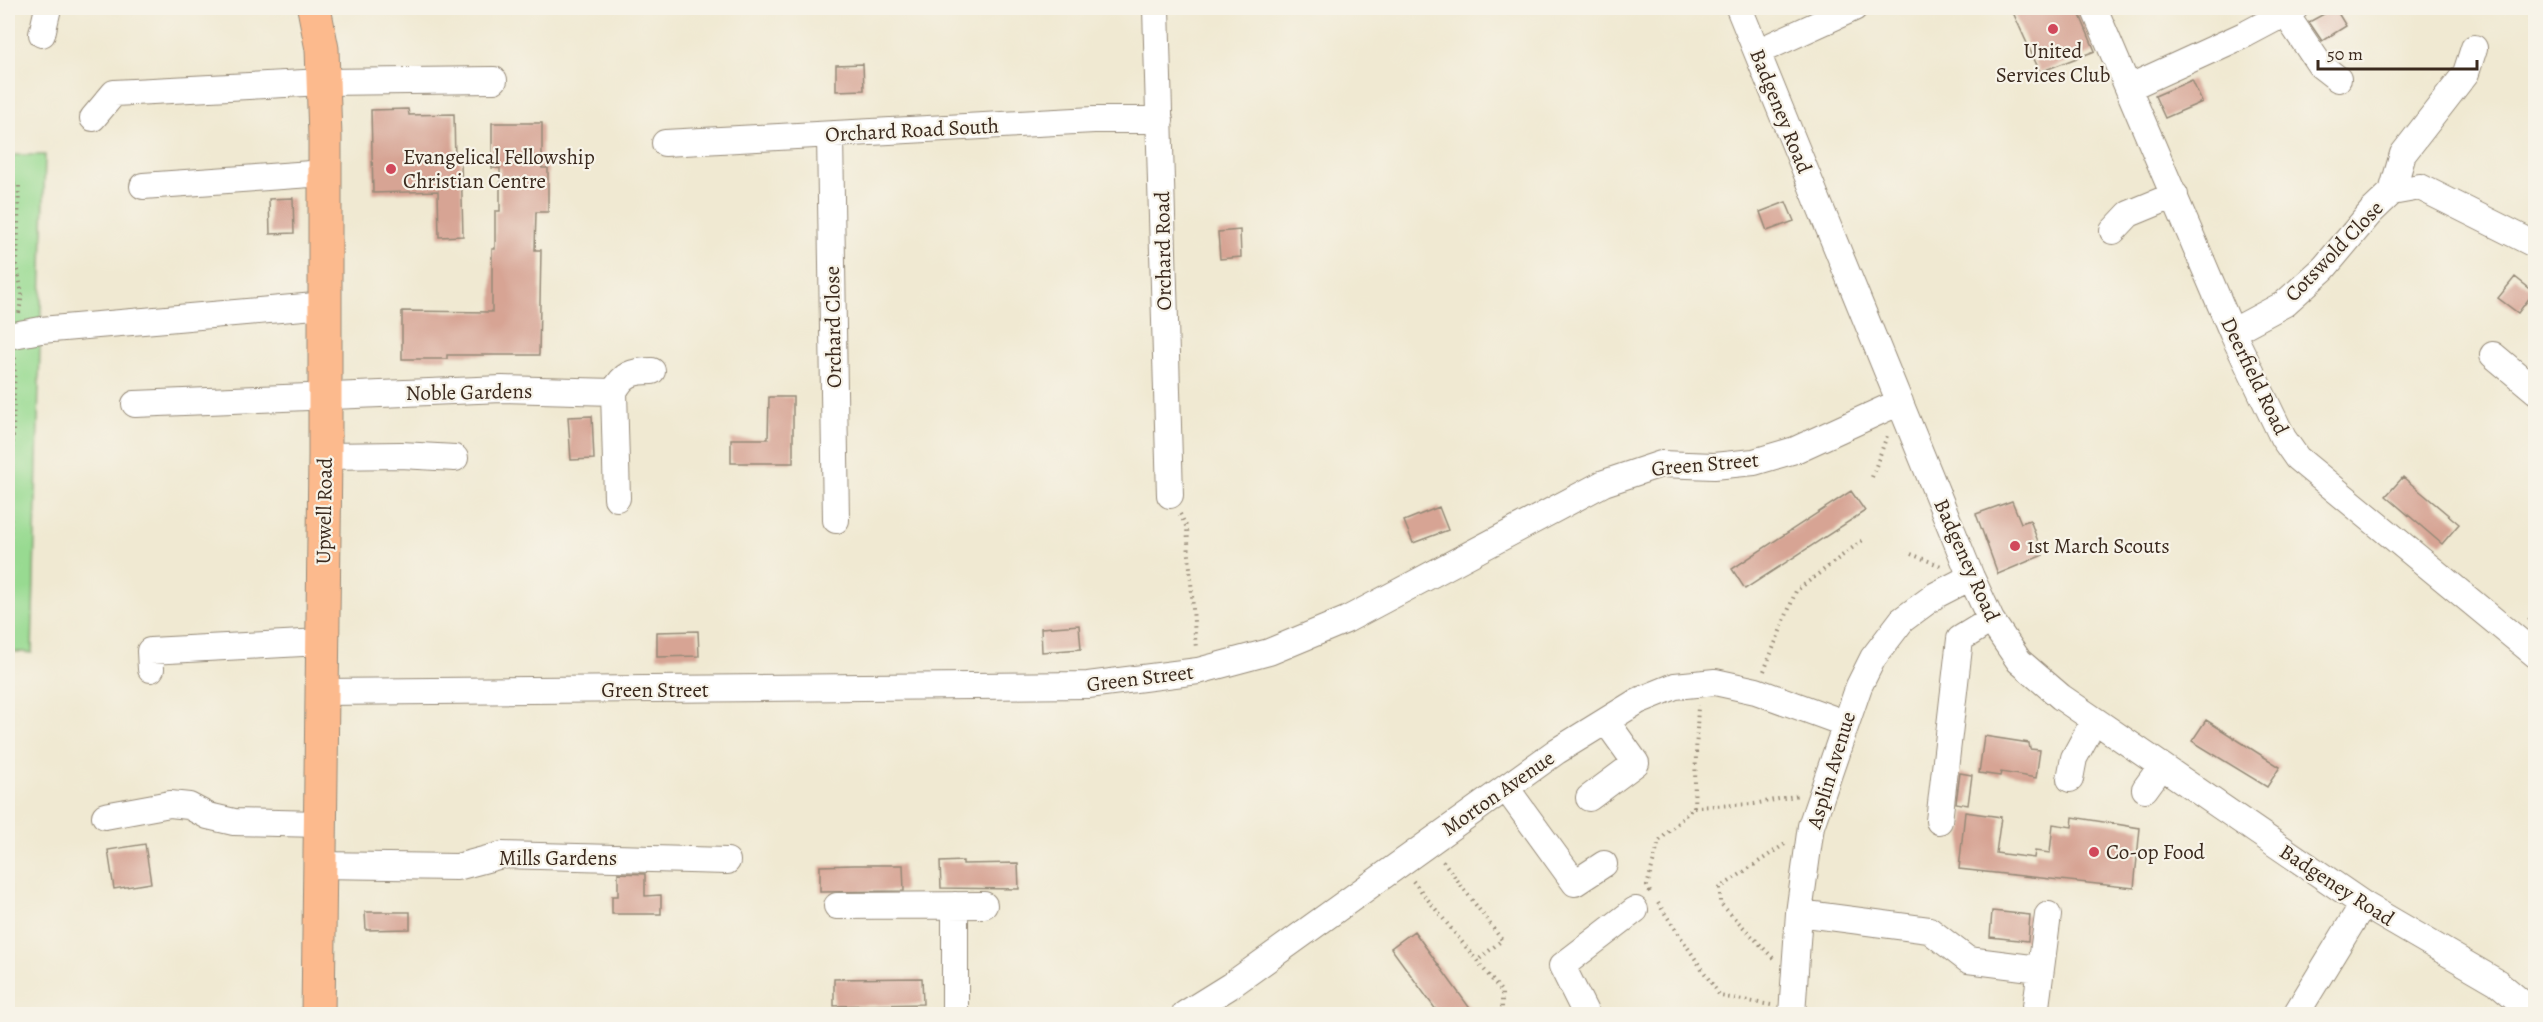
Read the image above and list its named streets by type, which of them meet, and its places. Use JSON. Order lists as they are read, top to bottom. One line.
{"streets":{"main road":["Upwell Road"],"street":["Badgeney Road","Orchard Road South","Orchard Road","Cotswold Close","Orchard Close","Deerfield Road","Noble Gardens","Green Street","Asplin Avenue","Morton Avenue","Mills Gardens"]},"crossings":[["Badgeney Road","Green Street"],["Badgeney Road","Asplin Avenue"],["Orchard Road South","Orchard Road"],["Orchard Road South","Orchard Close"],["Cotswold Close","Deerfield Road"],["Noble Gardens","Upwell Road"],["Green Street","Upwell Road"],["Upwell Road","Mills Gardens"],["Asplin Avenue","Morton Avenue"]],"places":["United Services Club","Evangelical Fellowship Christian Centre","1st March Scouts","Co-op Food"],"scale_bar":"50 m"}
